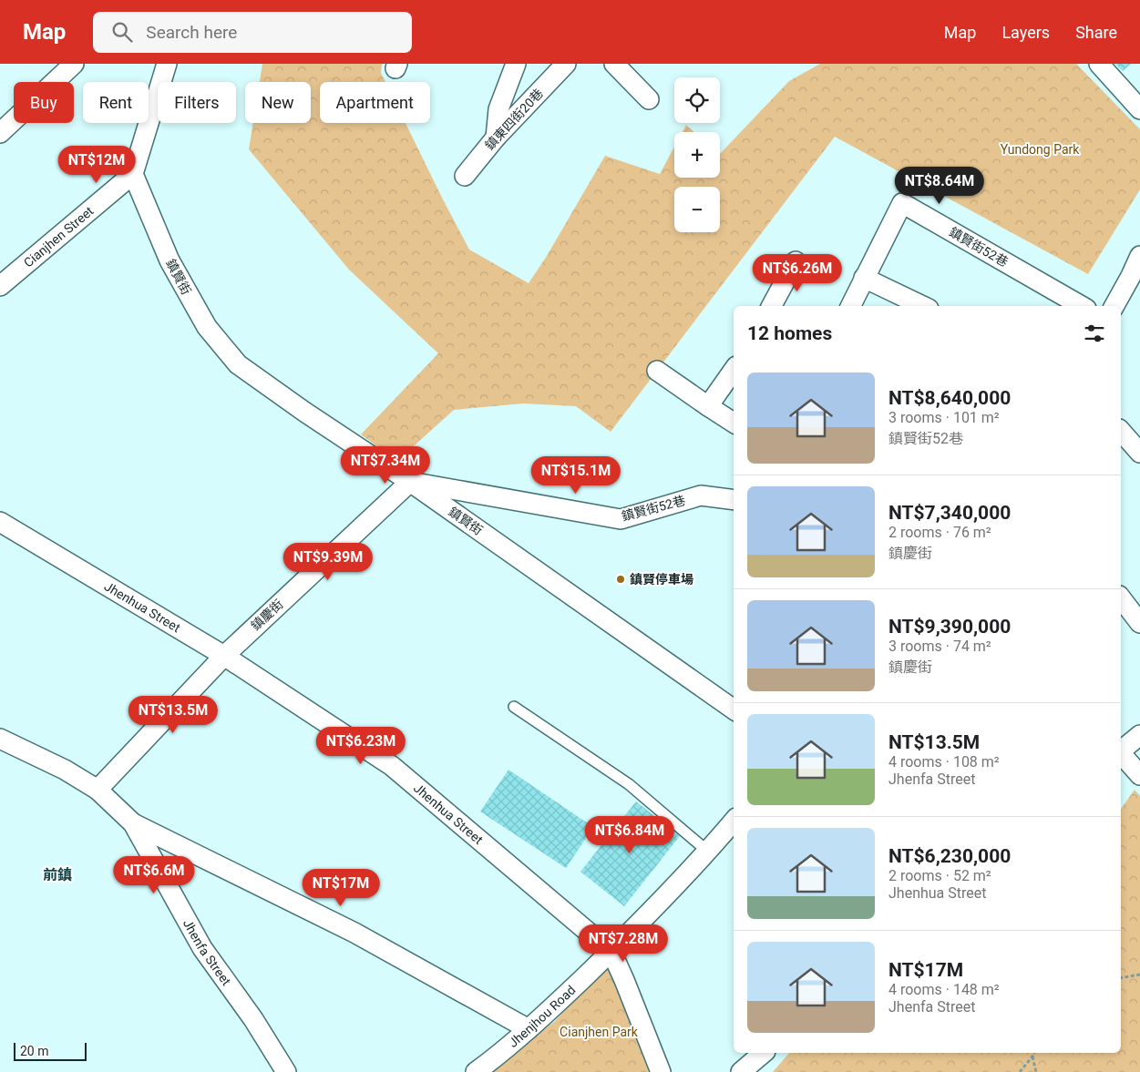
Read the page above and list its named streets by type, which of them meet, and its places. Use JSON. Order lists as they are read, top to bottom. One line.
{"streets":{"street":["鎮東四街20巷","Cianjhen Street","鎮賢街52巷","鎮賢街","Jhenhua Street","鎮慶街","Jhenfa Street","Jhenjhou Road"]},"crossings":[["Cianjhen Street","鎮賢街"],["鎮賢街52巷","鎮賢街"],["鎮賢街52巷","鎮慶街"],["鎮賢街","鎮慶街"],["Jhenhua Street","鎮慶街"],["Jhenhua Street","Jhenjhou Road"],["鎮慶街","Jhenfa Street"]],"districts":["前鎮"],"parks":["Yundong Park","Cianjhen Park"],"places":["鎮賢停車場"],"scale_bar":"20 m","page":{"header":"Map","search":"Search here","nav":["Map","Layers","Share"],"map_buttons":["+","−"],"chip":["Buy","Rent","Filters","New","Apartment"],"price":["NT$12M","NT$8.64M","NT$6.26M","NT$7.34M","NT$15.1M","NT$9.39M","NT$13.5M","NT$6.23M","NT$6.84M","NT$6.6M","NT$17M","NT$7.28M"],"heading":"12 homes","list":[{"name":"NT$8,640,000","note":"3 rooms · 101 m² · 鎮賢街52巷"},{"name":"NT$7,340,000","note":"2 rooms · 76 m² · 鎮慶街"},{"name":"NT$9,390,000","note":"3 rooms · 74 m² · 鎮慶街"},{"name":"NT$13.5M","note":"4 rooms · 108 m² · Jhenfa Street"},{"name":"NT$6,230,000","note":"2 rooms · 52 m² · Jhenhua Street"},{"name":"NT$17M","note":"4 rooms · 148 m² · Jhenfa Street"}],"scale":"20 m"}}
